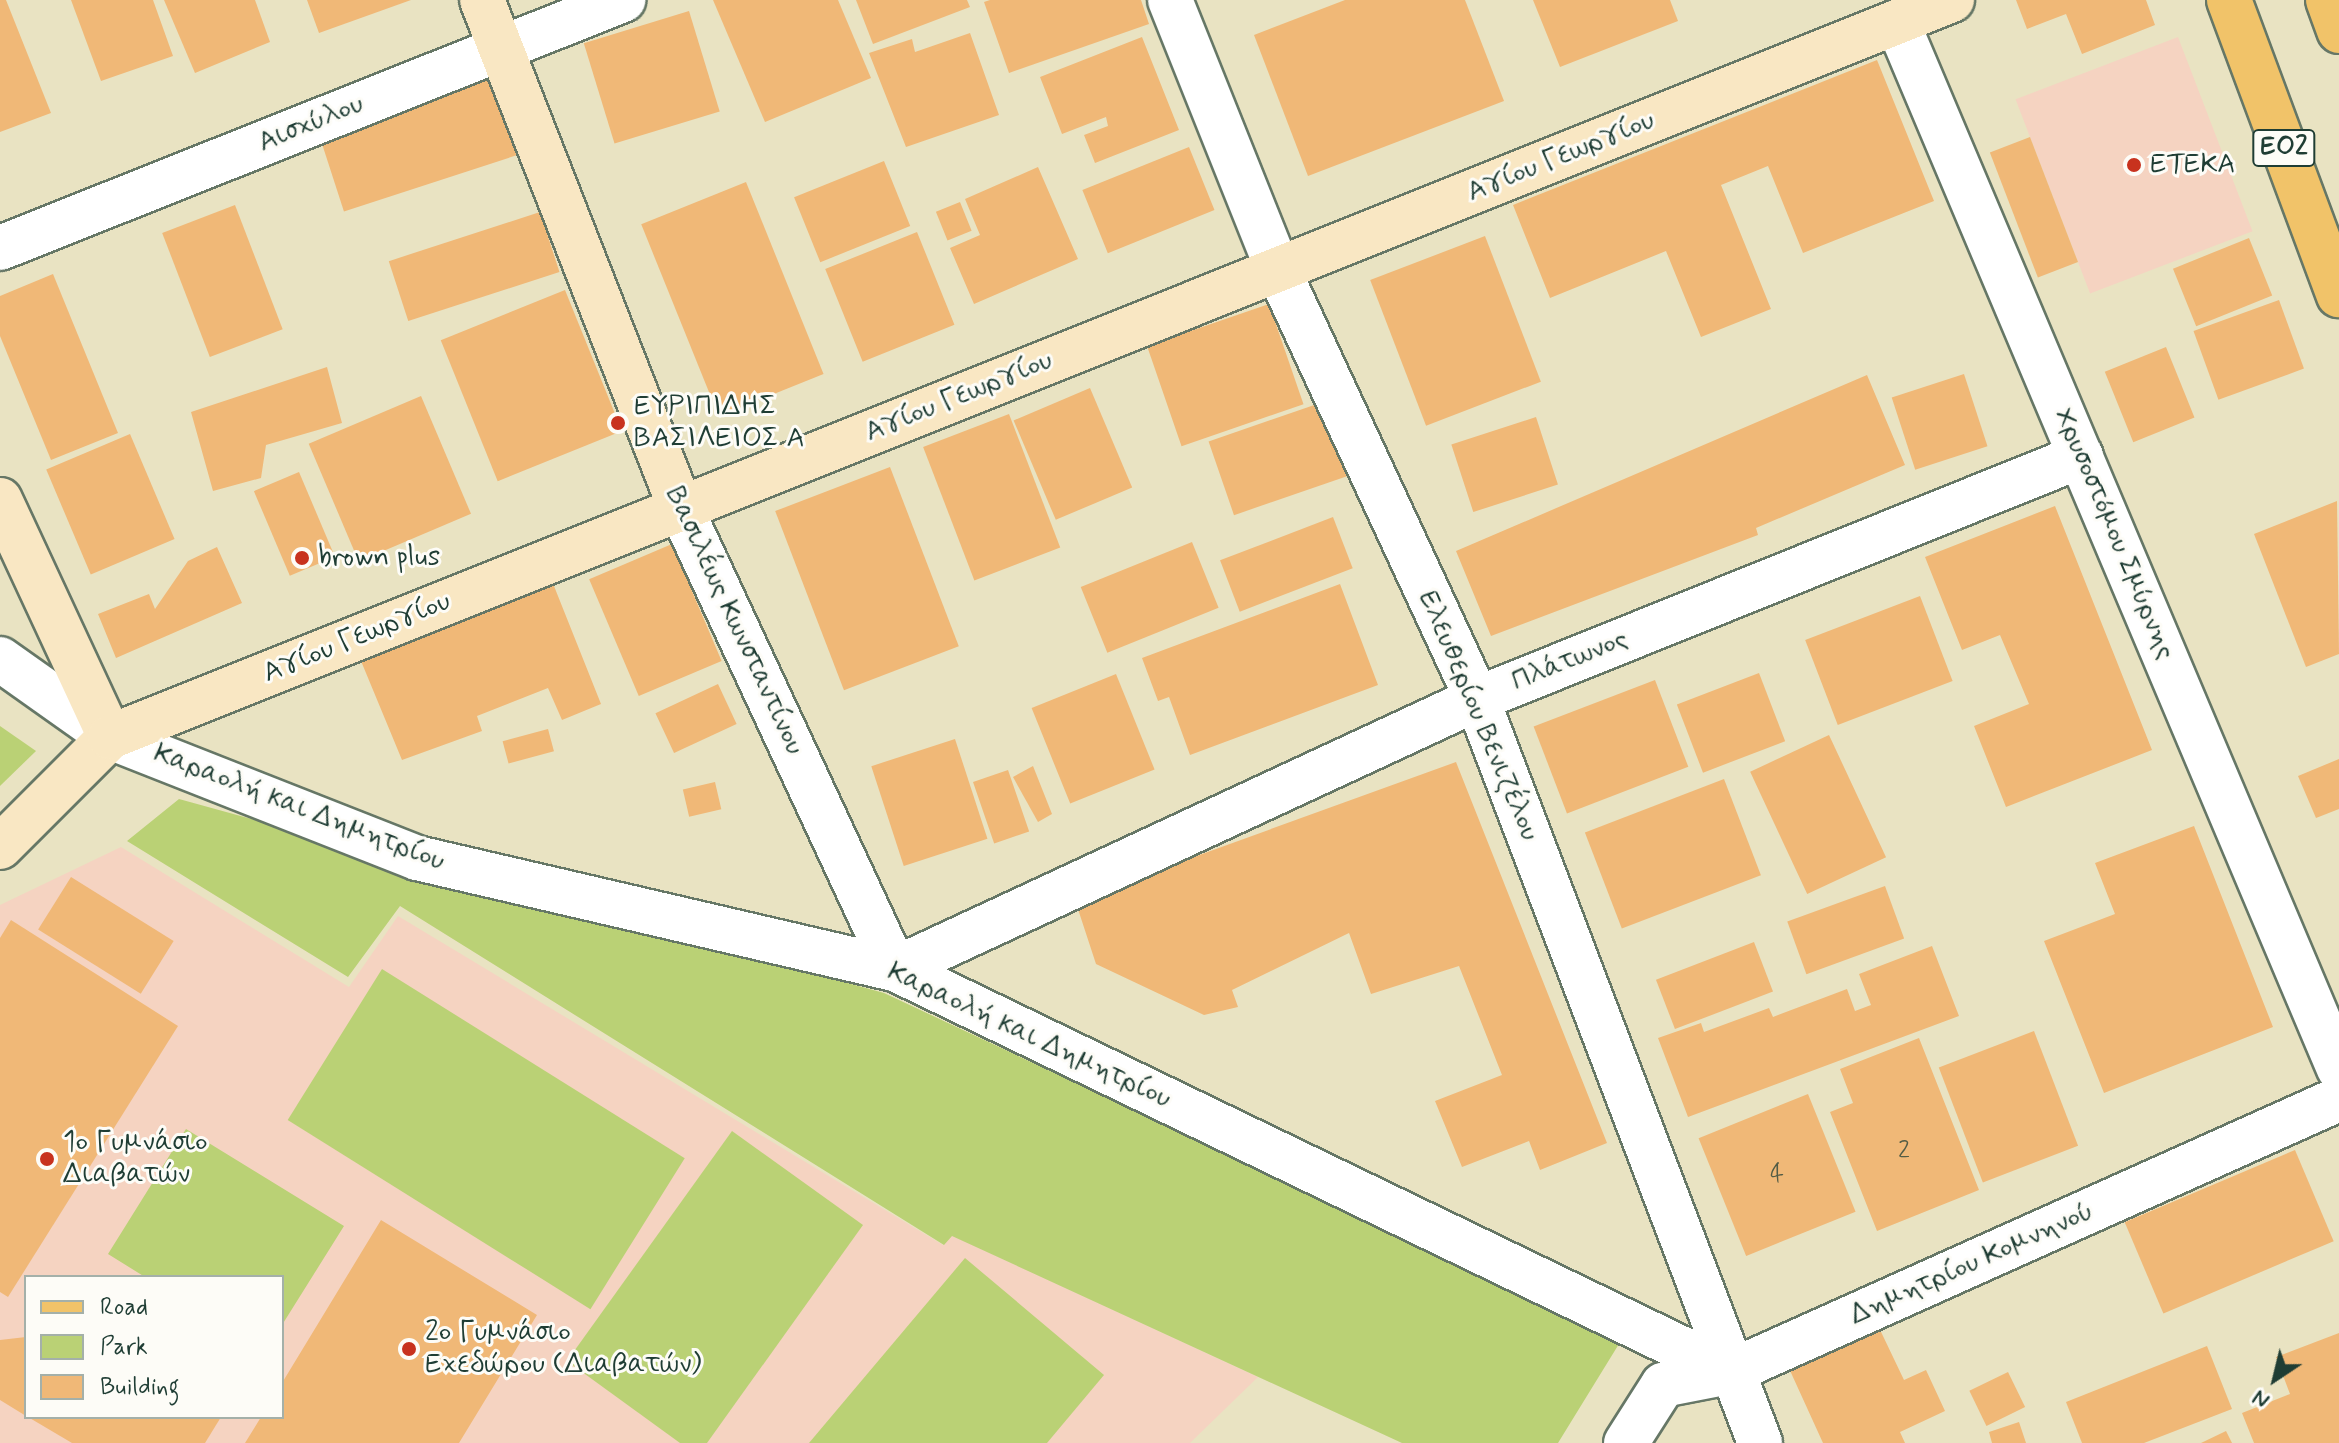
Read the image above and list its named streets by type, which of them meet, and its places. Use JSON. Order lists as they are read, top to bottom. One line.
{"streets":{"main road":["ΕΟ2"],"street":["Αισχύλου","Αγίου Γεωργίου","Χρυσοστόμου Σμύρνης","Βασιλέως Κωνσταντίνου","Πλάτωνος","Ελευθερίου Βενιζέλου","Καραολή και Δημητρίου","Δημητρίου Κομνηνού"]},"crossings":[["Αισχύλου","Βασιλέως Κωνσταντίνου"],["Αγίου Γεωργίου","Χρυσοστόμου Σμύρνης"],["Αγίου Γεωργίου","Βασιλέως Κωνσταντίνου"],["Αγίου Γεωργίου","Ελευθερίου Βενιζέλου"],["Αγίου Γεωργίου","Καραολή και Δημητρίου"],["Χρυσοστόμου Σμύρνης","Πλάτωνος"],["Βασιλέως Κωνσταντίνου","Πλάτωνος"],["Βασιλέως Κωνσταντίνου","Καραολή και Δημητρίου"],["Πλάτωνος","Ελευθερίου Βενιζέλου"],["Πλάτωνος","Καραολή και Δημητρίου"],["Ελευθερίου Βενιζέλου","Καραολή και Δημητρίου"],["Ελευθερίου Βενιζέλου","Δημητρίου Κομνηνού"],["Καραολή και Δημητρίου","Δημητρίου Κομνηνού"]],"places":["ΕΤΕΚΑ","ΕΥΡΙΠΙΔΗΣ ΒΑΣΙΛΕΙΟΣ Α","brown plus","1ο Γυμνάσιο Διαβατών","2ο Γυμνάσιο Εχεδώρου (Διαβατών)"],"house_numbers":["2","4"],"legend":["Road","Park","Building"],"north":"bottom left"}
